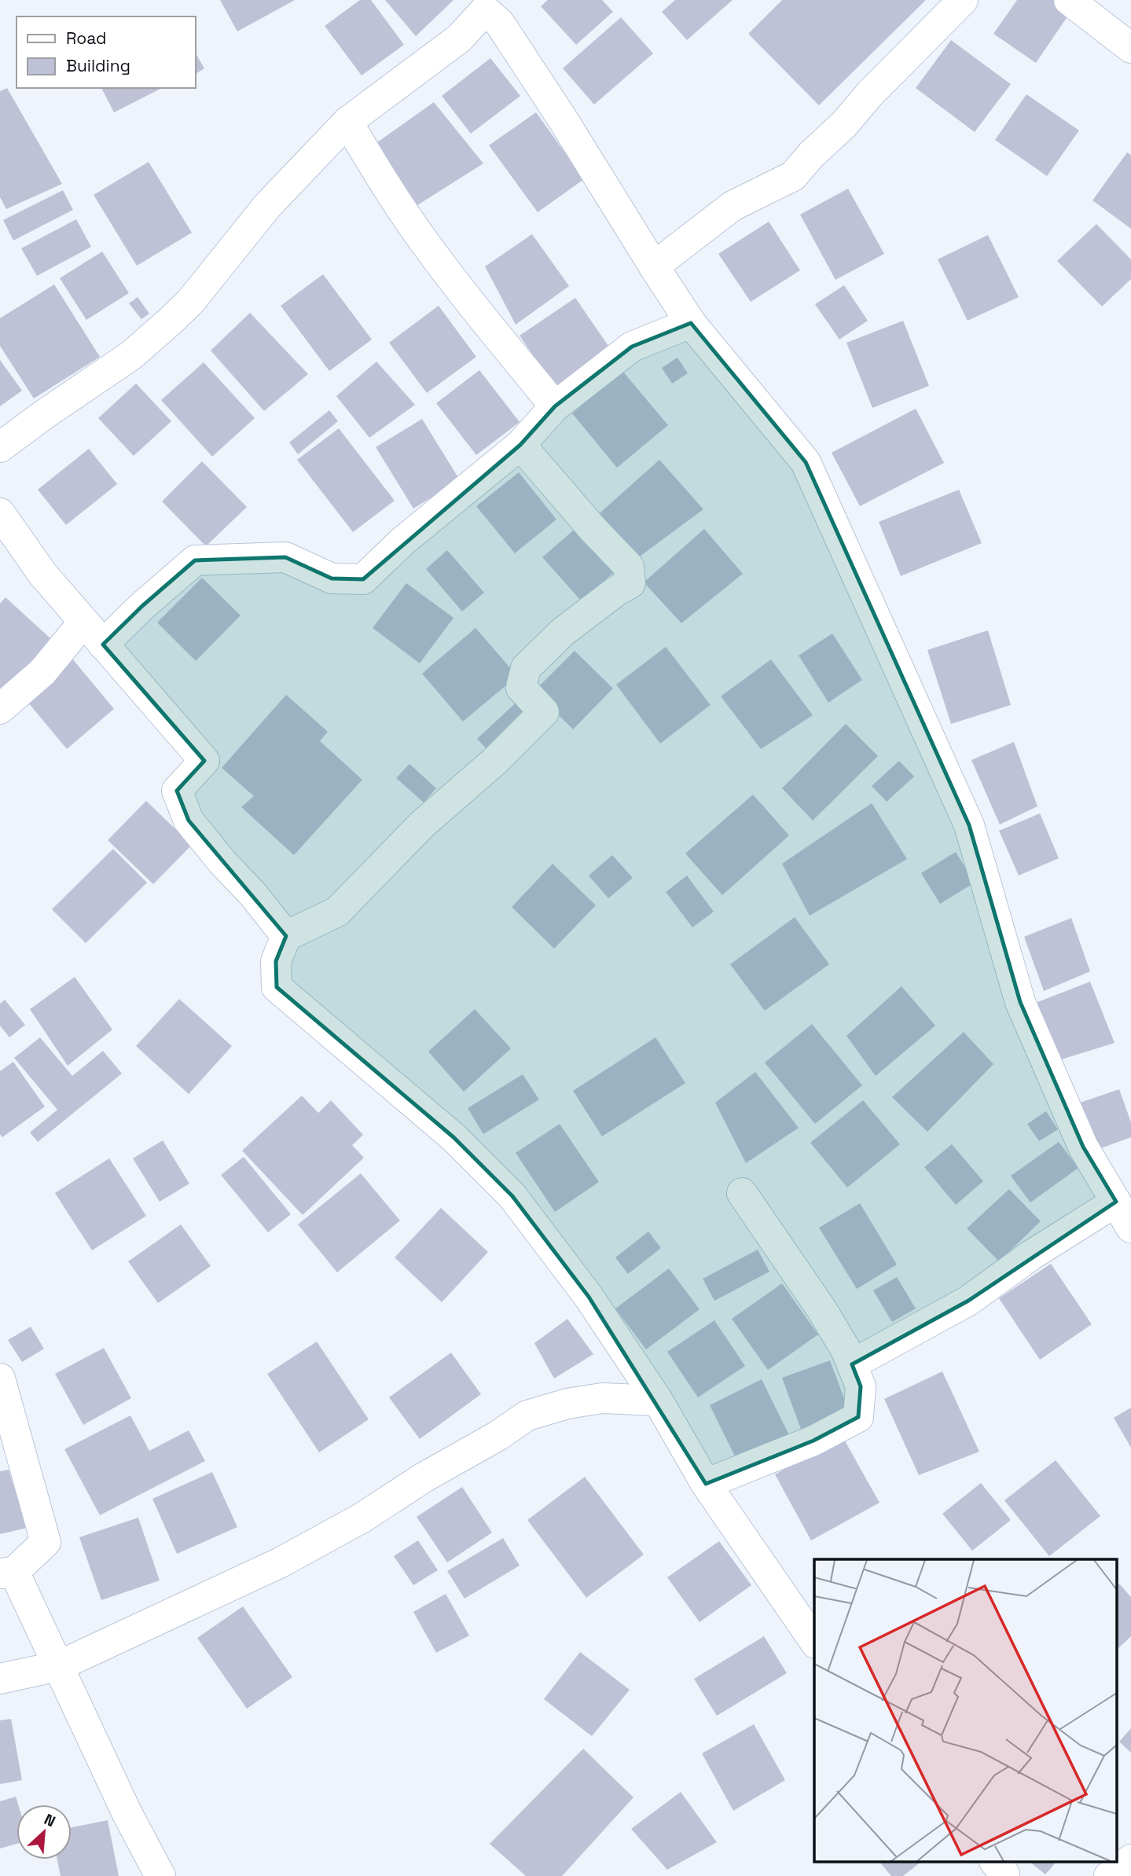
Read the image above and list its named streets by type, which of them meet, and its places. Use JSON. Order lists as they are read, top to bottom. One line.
{"legend":["Road","Building"],"north":"top right"}
